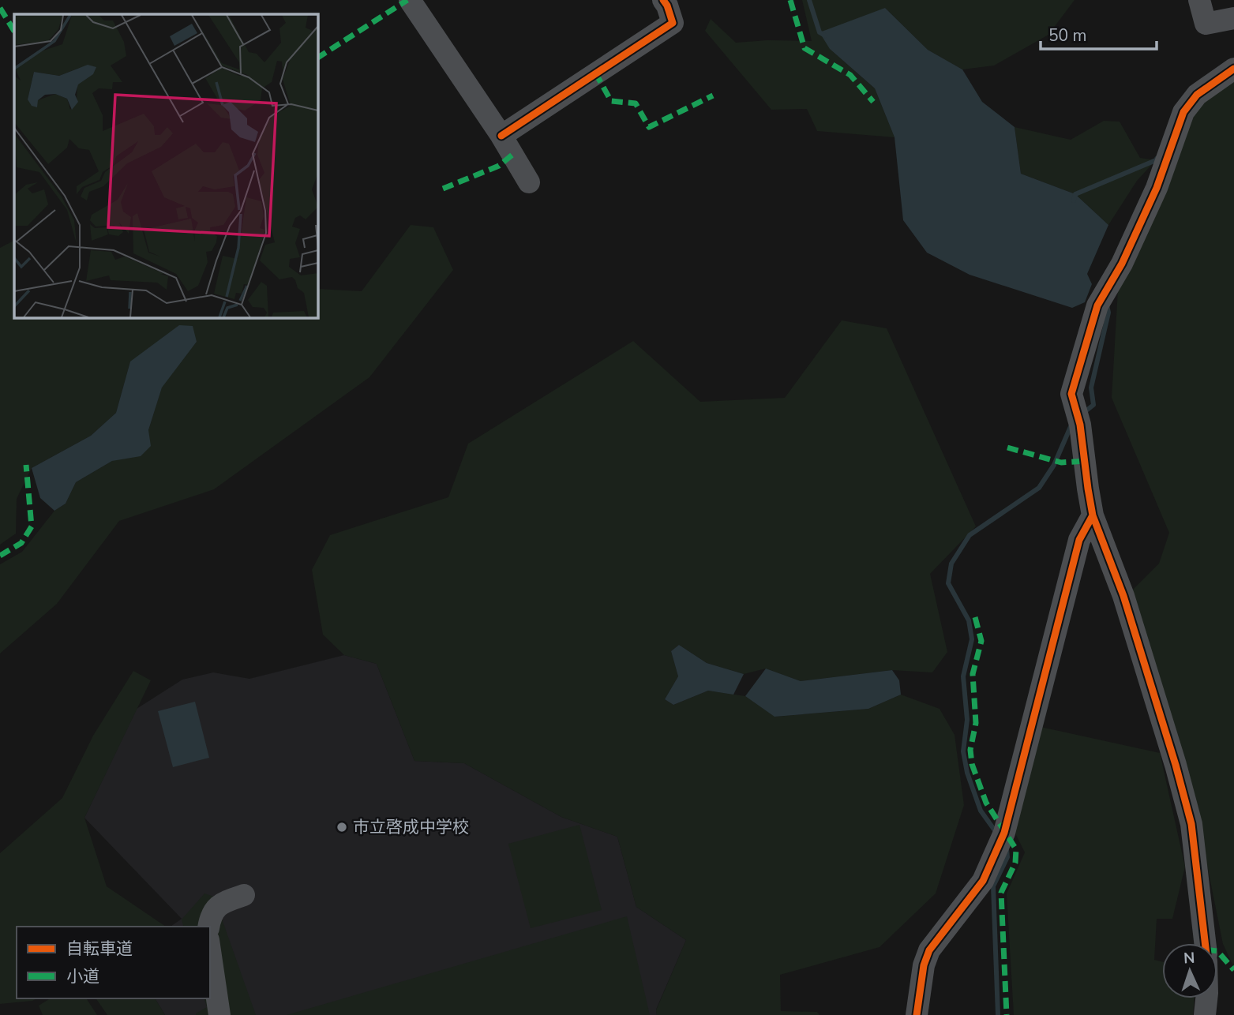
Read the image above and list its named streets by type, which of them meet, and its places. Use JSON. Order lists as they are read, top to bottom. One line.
{"places":["市立啓成中学校"],"legend":["自転車道","小道"],"scale_bar":"50 m","north":"top"}
